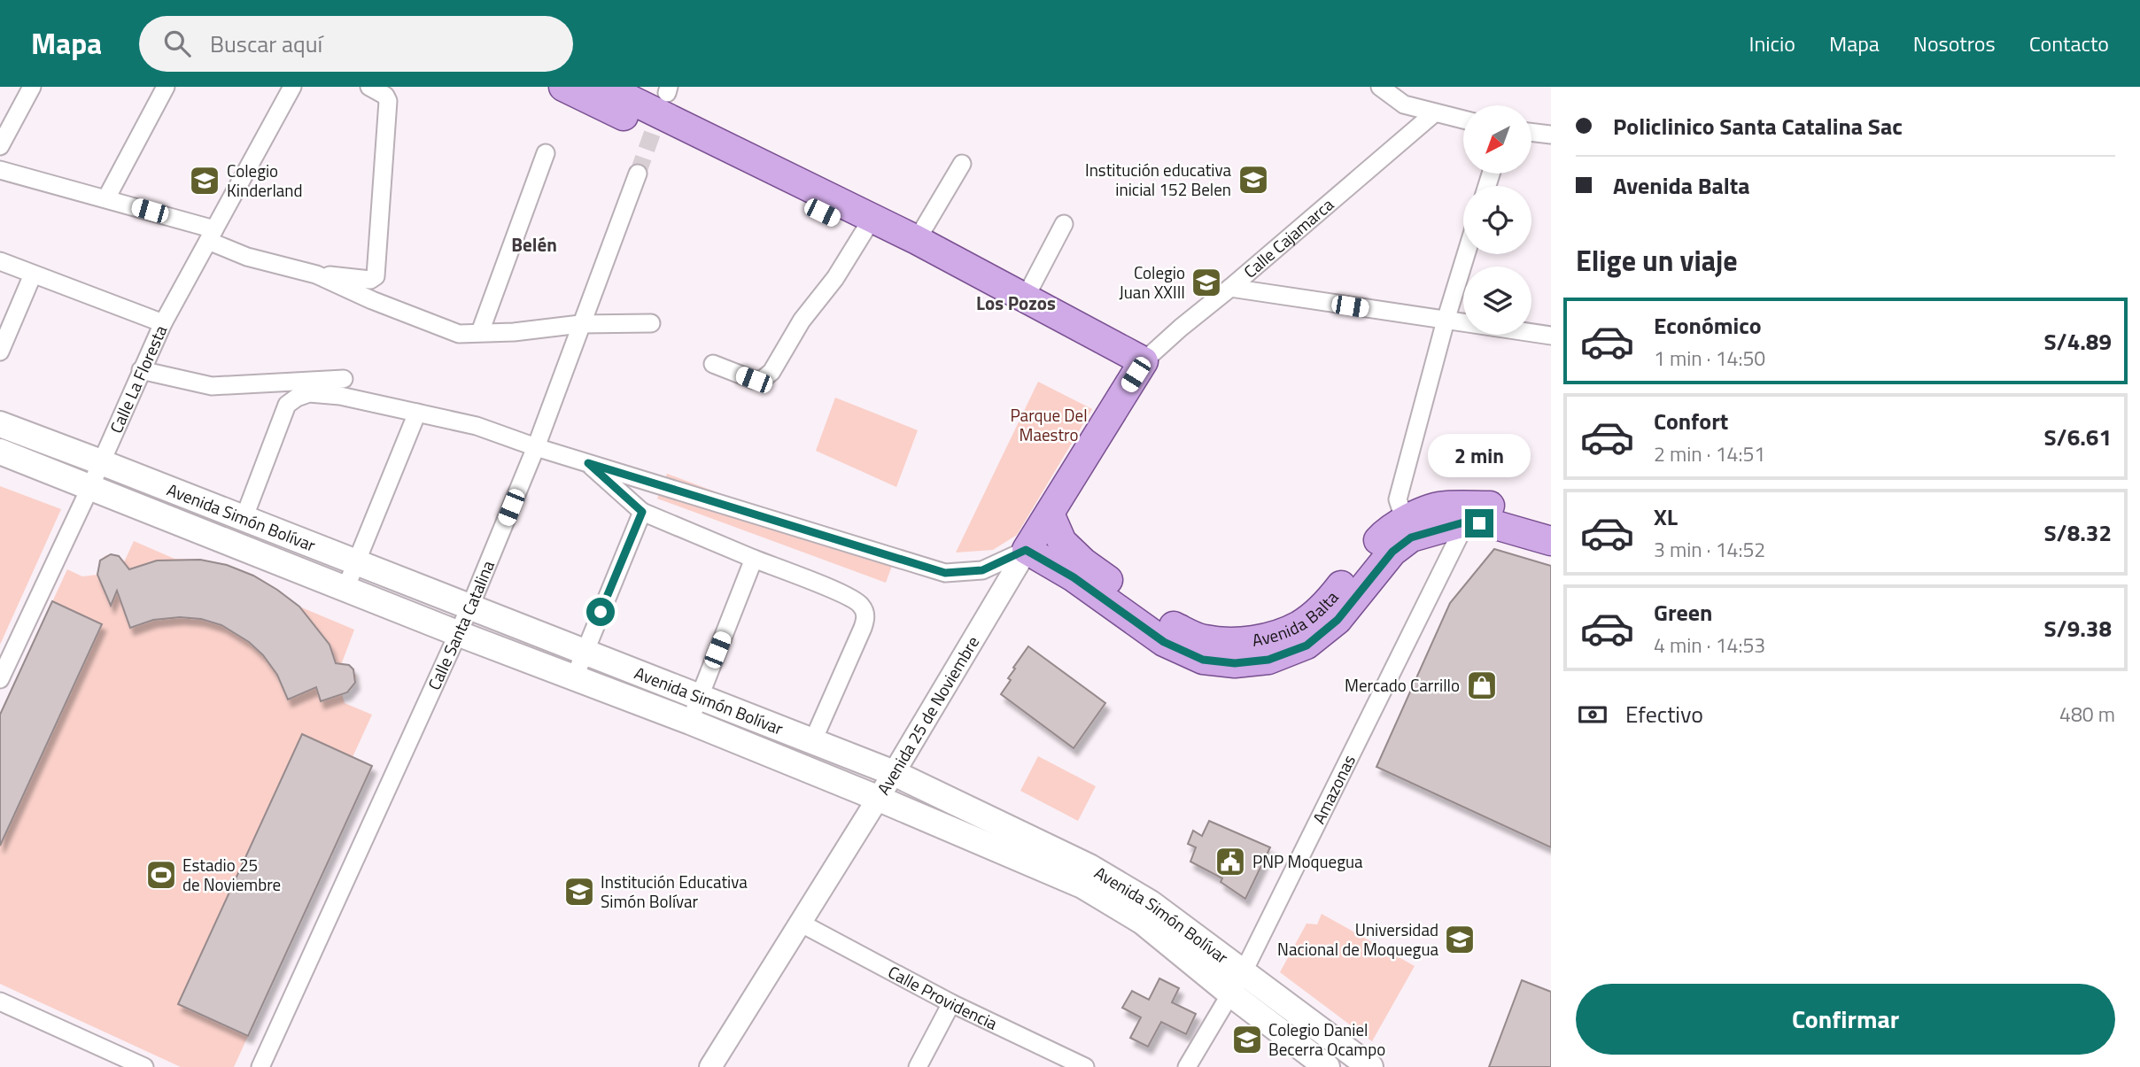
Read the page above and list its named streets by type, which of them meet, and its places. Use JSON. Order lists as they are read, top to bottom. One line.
{"streets":{"main road":["Avenida Simón Bolívar","Avenida Balta","Avenida 25 de Noviembre"],"street":["Calle Cajamarca","Calle La Floresta","Calle Santa Catalina","Amazonas","Calle Providencia"]},"crossings":[["Calle Cajamarca","Avenida 25 de Noviembre"],["Calle La Floresta","Avenida Simón Bolívar"],["Avenida Simón Bolívar","Calle Santa Catalina"],["Avenida Simón Bolívar","Avenida 25 de Noviembre"],["Avenida Simón Bolívar","Amazonas"],["Avenida Balta","Avenida 25 de Noviembre"],["Avenida Balta","Amazonas"],["Avenida 25 de Noviembre","Calle Providencia"]],"districts":["Belén","Los Pozos"],"parks":["Parque Del Maestro"],"places":{"school or university":["Institución educativa inicial 152 Belen","Colegio Kinderland","Colegio Juan XXIII","Institución Educativa Simón Bolívar","Universidad Nacional de Moquegua","Colegio Daniel Becerra Ocampo"],"shop":["Mercado Carrillo"],"public building":["PNP Moquegua"],"sports":["Estadio 25 de Noviembre"]},"north":"bottom left","page":{"header":"Mapa","search":"Buscar aquí","nav":["Inicio","Mapa","Nosotros","Contacto"],"banner":["Policlinico Santa Catalina Sac","Avenida Balta"],"heading":"Elige un viaje","list":[{"name":"Económico","note":"1 min · 14:50","value":"S/4.89"},{"name":"Confort","note":"2 min · 14:51","value":"S/6.61"},{"name":"XL","note":"3 min · 14:52","value":"S/8.32"},{"name":"Green","note":"4 min · 14:53","value":"S/9.38"}],"bubble":"2 min","pay":["Efectivo","480 m"],"buttons":"Confirmar"}}
